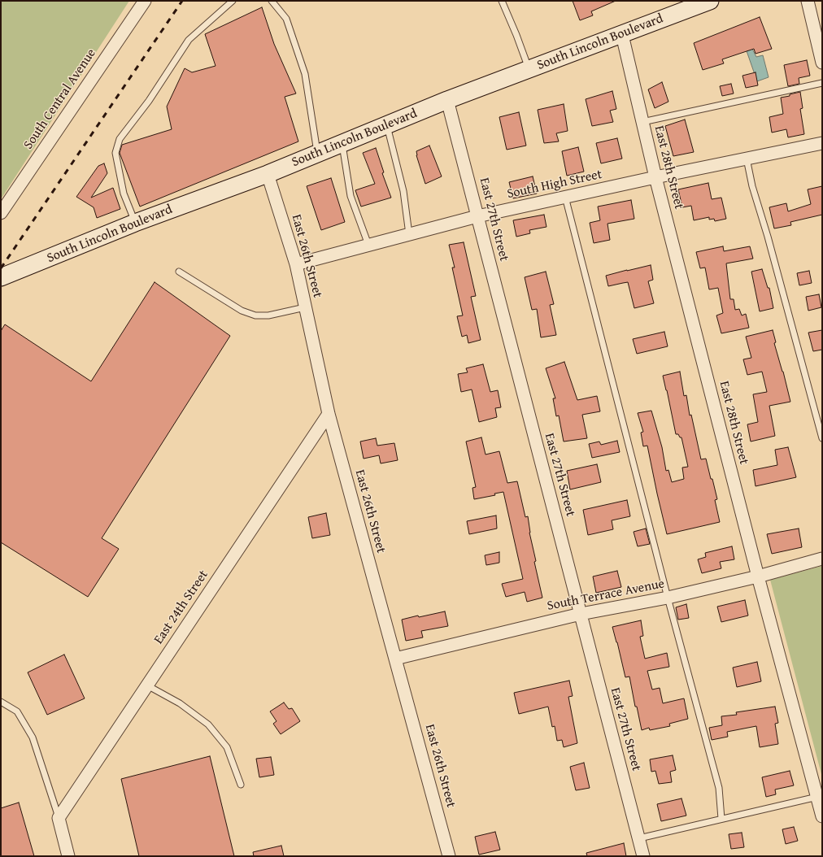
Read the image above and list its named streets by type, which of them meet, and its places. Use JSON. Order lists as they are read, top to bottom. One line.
{"streets":{"street":["South Lincoln Boulevard","South Central Avenue","East 28th Street","South High Street","East 27th Street","East 26th Street","South Terrace Avenue","East 24th Street"]},"crossings":[["South Lincoln Boulevard","East 28th Street"],["South Lincoln Boulevard","East 27th Street"],["South Lincoln Boulevard","East 26th Street"],["East 28th Street","South High Street"],["East 28th Street","South Terrace Avenue"],["South High Street","East 27th Street"],["South High Street","East 26th Street"],["East 27th Street","South Terrace Avenue"],["East 26th Street","South Terrace Avenue"],["East 26th Street","East 24th Street"]]}
